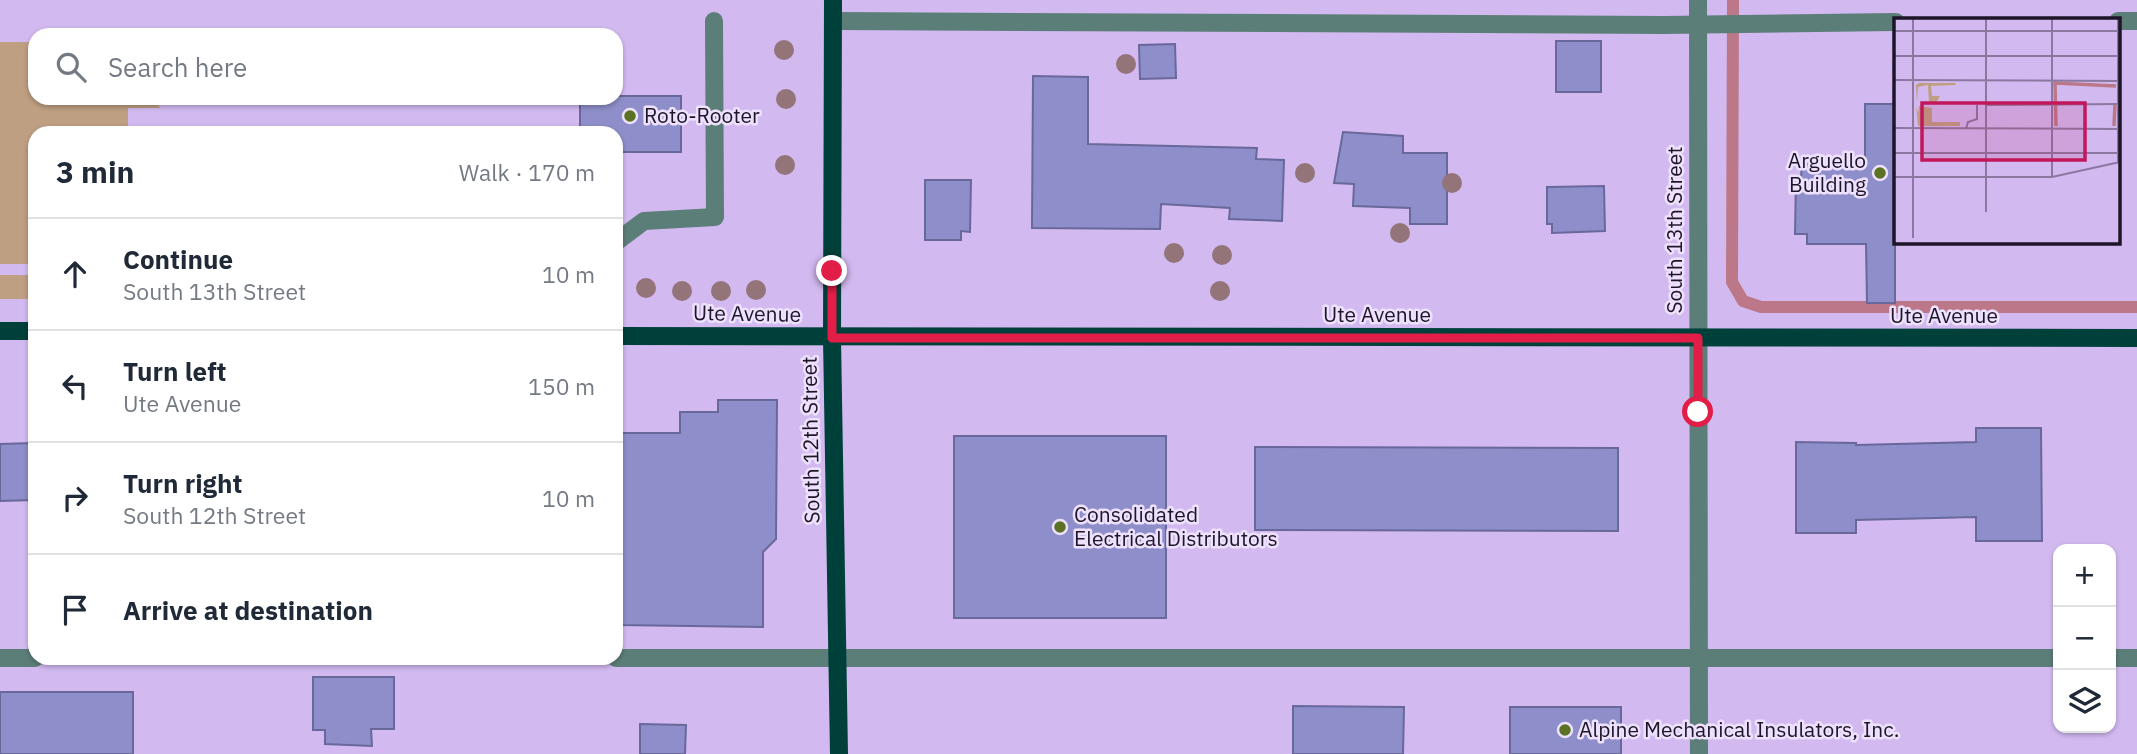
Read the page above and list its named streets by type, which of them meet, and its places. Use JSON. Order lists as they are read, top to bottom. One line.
{"streets":{"main road":["Ute Avenue","South 12th Street"],"street":["South 13th Street"]},"crossings":[["South 13th Street","Ute Avenue"],["Ute Avenue","South 12th Street"]],"places":["Roto-Rooter","Arguello Building","Consolidated Electrical Distributors","Alpine Mechanical Insulators, Inc."],"page":{"search":"Search here","heading":["3 min","Walk · 170 m"],"list":[["Continue","South 13th Street","10 m"],["Turn left","Ute Avenue","150 m"],["Turn right","South 12th Street","10 m"],"Arrive at destination"],"map_buttons":["+","−"]}}
